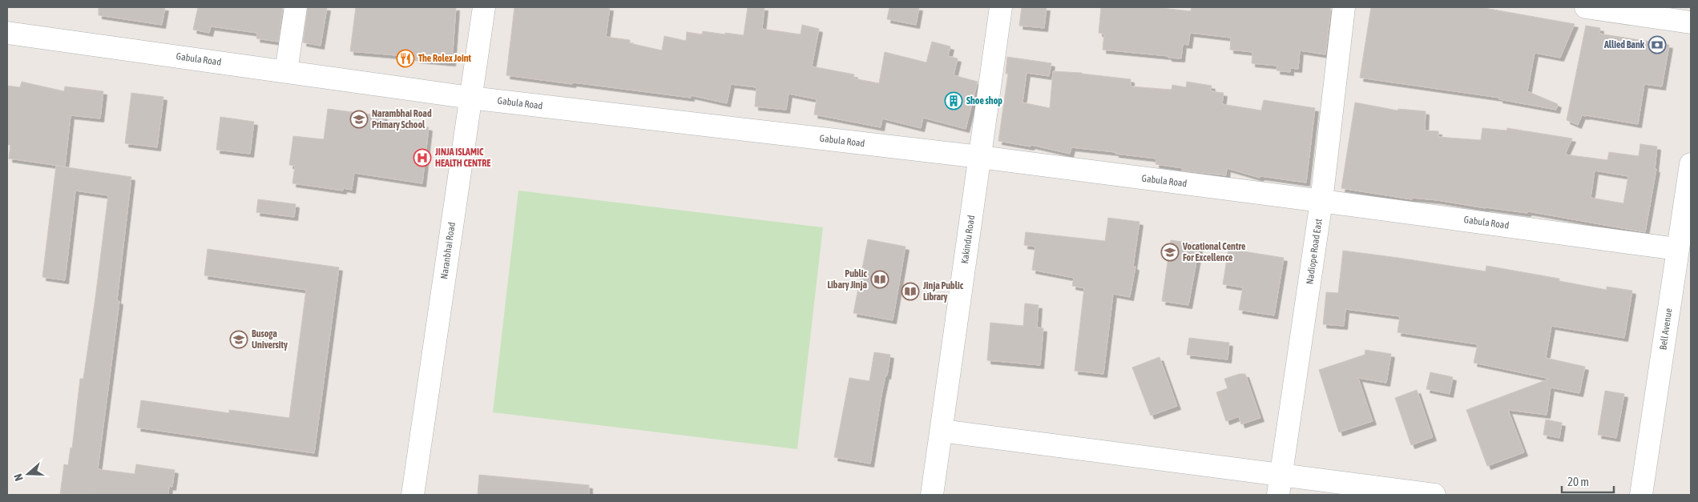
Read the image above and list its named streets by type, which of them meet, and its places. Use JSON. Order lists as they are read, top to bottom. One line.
{"streets":{"street":["Gabula Road","Kakindu Road","Naranbhai Road","Nadiope Road East","Bell Avenue"]},"crossings":[["Gabula Road","Kakindu Road"],["Gabula Road","Naranbhai Road"],["Gabula Road","Nadiope Road East"],["Gabula Road","Bell Avenue"]],"places":{"bank":["Allied Bank"],"restaurant":["The Rolex Joint"],"building":["Shoe shop"],"school or university":["Narambhai Road Primary School","Vocational Centre For Excellence","Busoga University"],"hospital":["JINJA ISLAMIC HEALTH CENTRE"],"library":["Public Libary Jinja","Jinja Public Library"]},"scale_bar":"20 m","north":"left"}
